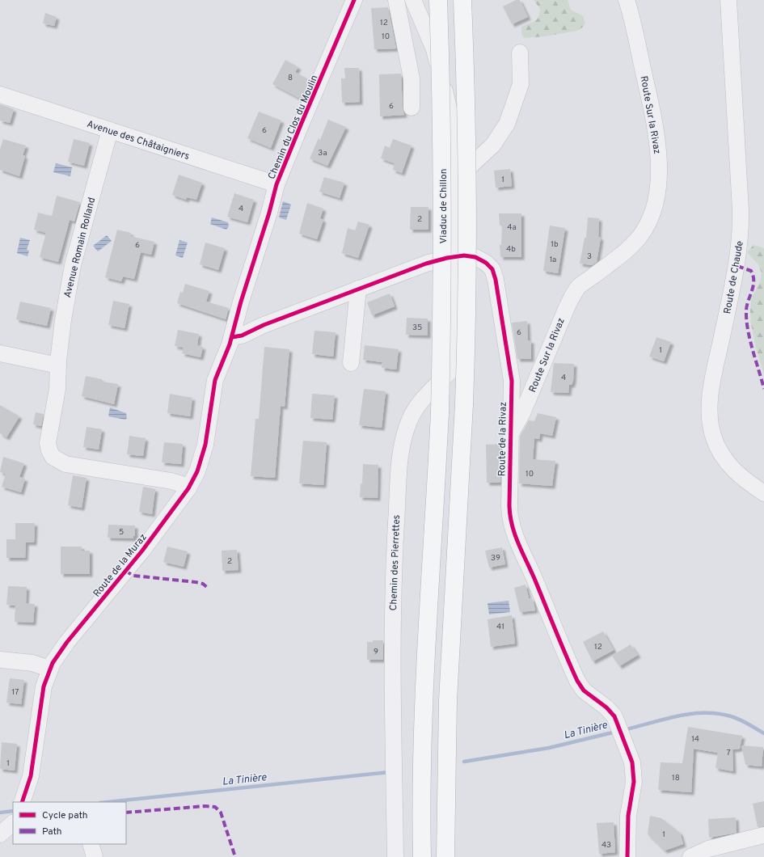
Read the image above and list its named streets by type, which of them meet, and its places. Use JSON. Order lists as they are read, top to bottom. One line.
{"streets":{"highway":["Viaduc de Chillon"],"street":["Route Sur la Rivaz","Chemin du Clos du Moulin","Avenue des Châtaigniers","Avenue Romain Rolland","Route de Chaude","Route de la Rivaz","Chemin des Pierrettes","Route de la Muraz"]},"crossings":[["Route Sur la Rivaz","Route de la Rivaz"],["Chemin du Clos du Moulin","Avenue des Châtaigniers"],["Chemin du Clos du Moulin","Route de la Rivaz"],["Chemin du Clos du Moulin","Route de la Muraz"],["Avenue des Châtaigniers","Avenue Romain Rolland"],["Avenue Romain Rolland","Route de la Muraz"],["Route de la Rivaz","Chemin des Pierrettes"],["Route de la Rivaz","Route de la Muraz"]],"water":["La Tinière"],"house_numbers":["12","10","8","6","6","3a","1","4","2","4a","1b","6","4b","3","1a","35","6","1","4","10","5","39","2","41","12","9","17","14","7","1","18","1","43"],"legend":["Cycle path","Path"]}
